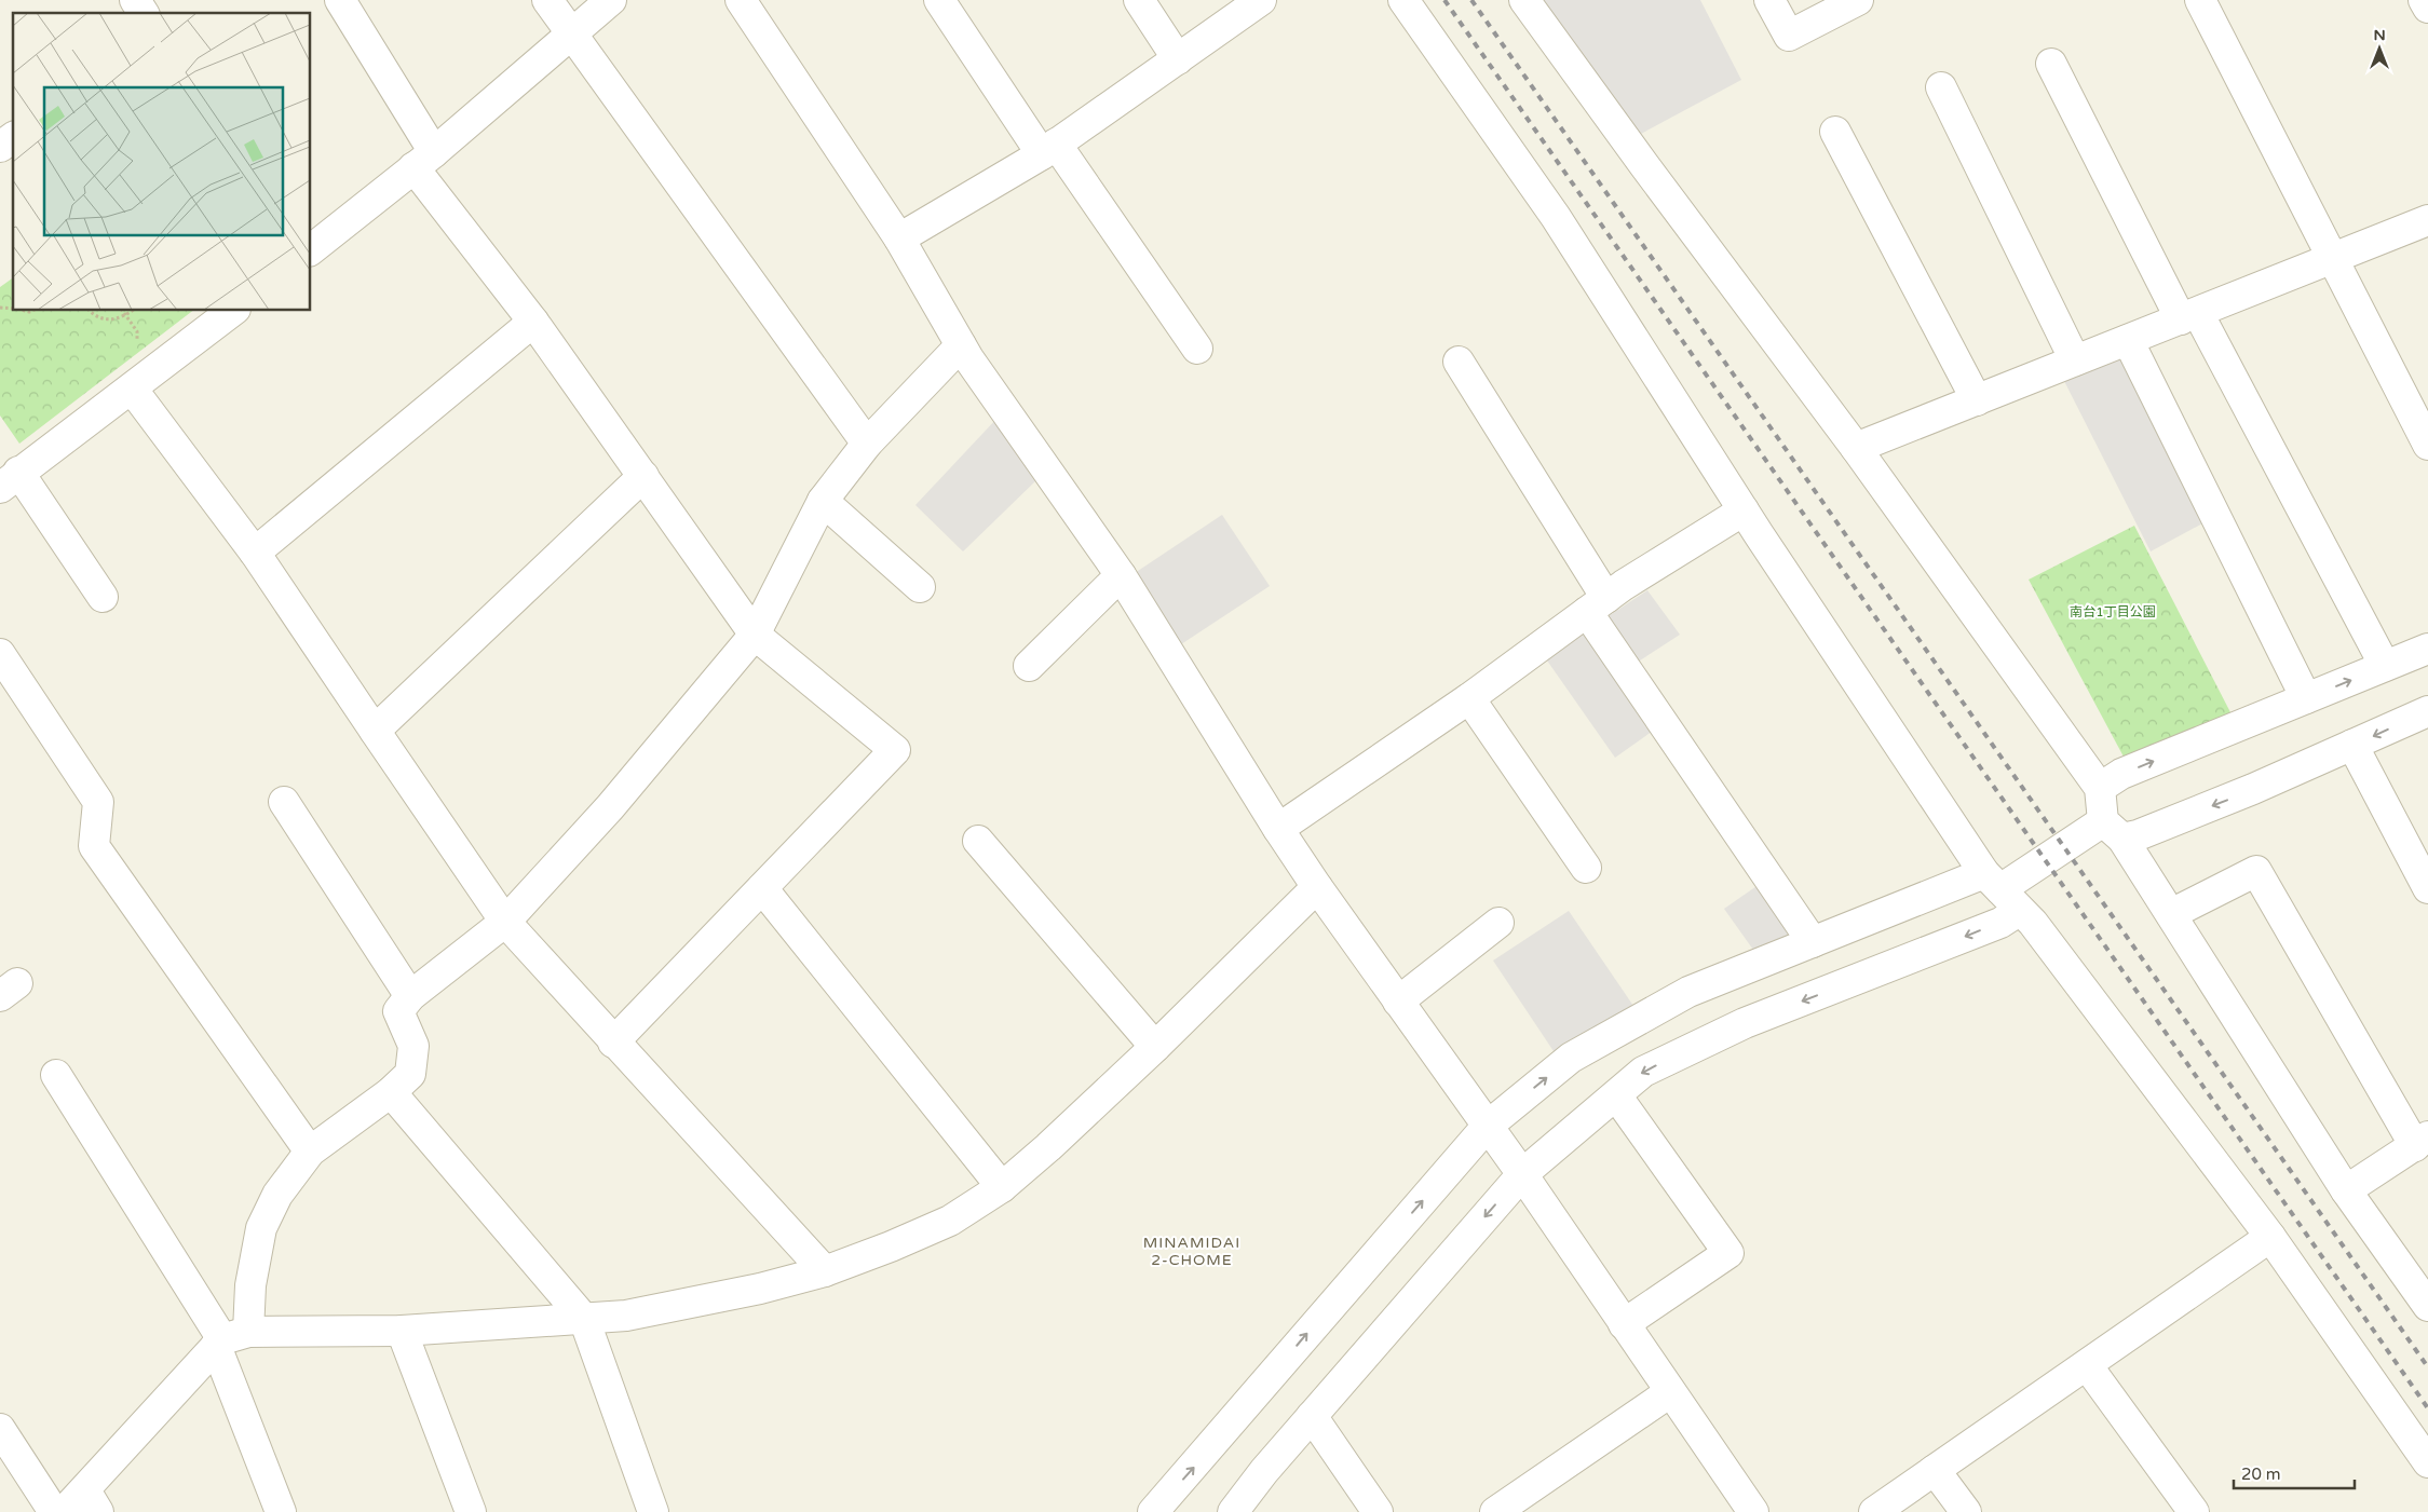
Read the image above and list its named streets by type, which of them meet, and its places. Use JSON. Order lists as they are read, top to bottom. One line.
{"districts":["MINAMIDAI 2-CHOME"],"parks":["南台1丁目公園"],"scale_bar":"20 m","north":"top"}
